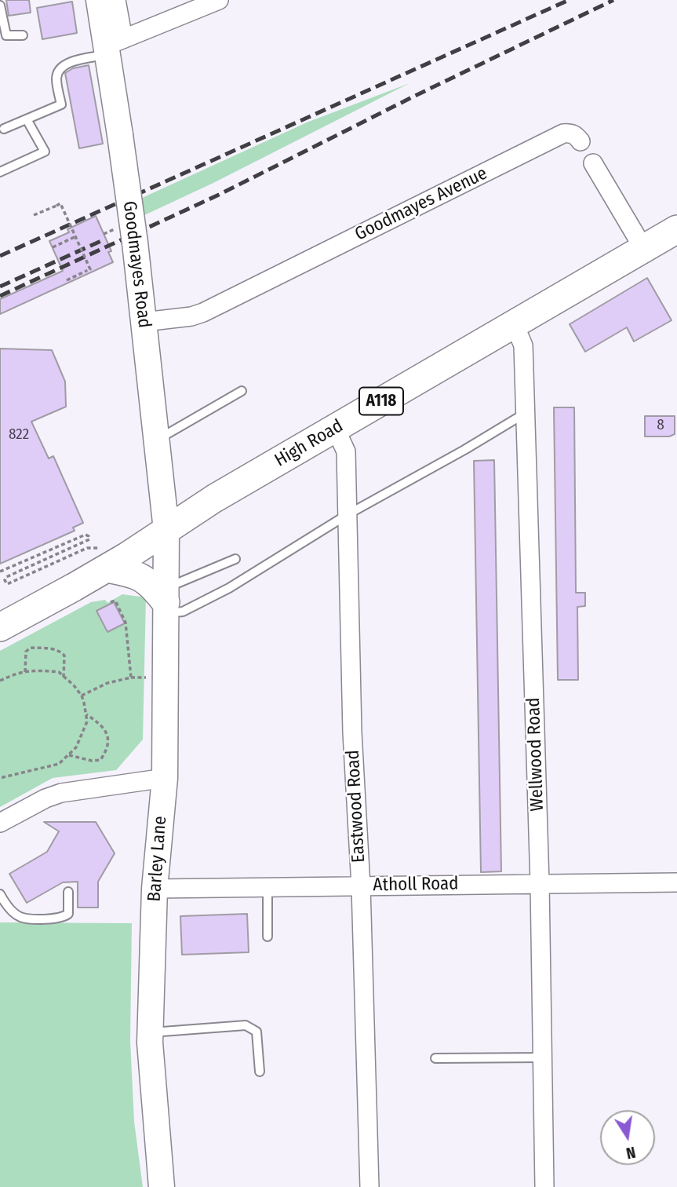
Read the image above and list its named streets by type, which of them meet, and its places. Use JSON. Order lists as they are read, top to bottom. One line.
{"streets":{"main road":["Goodmayes Road","A118","High Road","Barley Lane"],"street":["Goodmayes Avenue","Wellwood Road","Eastwood Road","Atholl Road"]},"crossings":[["Goodmayes Avenue","Goodmayes Road"],["Goodmayes Avenue","High Road"],["Goodmayes Road","High Road"],["Goodmayes Road","Barley Lane"],["High Road","Wellwood Road"],["High Road","Eastwood Road"],["High Road","Barley Lane"],["Wellwood Road","Atholl Road"],["Eastwood Road","Atholl Road"],["Barley Lane","Atholl Road"]],"house_numbers":["8","822"],"north":"bottom"}
